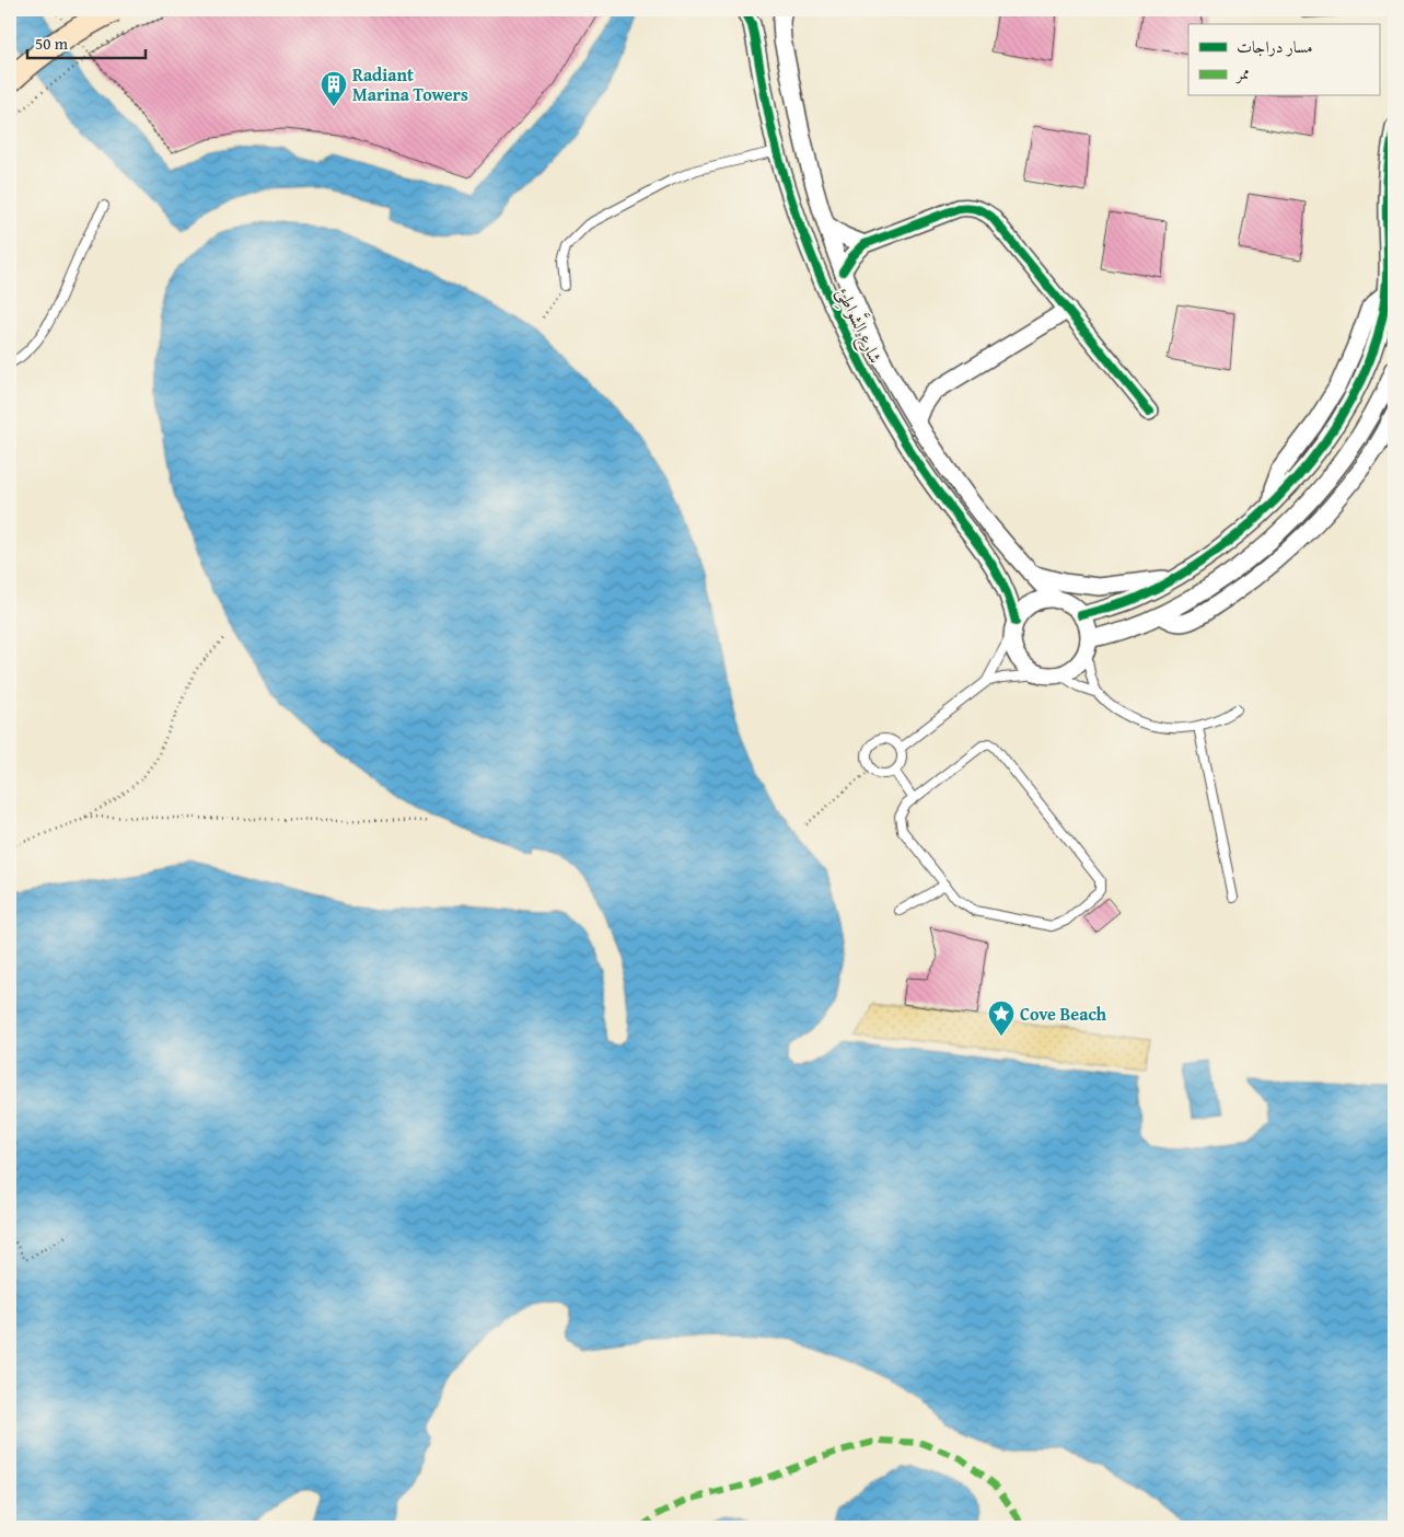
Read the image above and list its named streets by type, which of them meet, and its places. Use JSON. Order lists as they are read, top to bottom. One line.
{"streets":{"street":["شارع الشَّواطِئ"]},"places":{"building":["Radiant Marina Towers"],"place":["Cove Beach"]},"legend":["مسار دراجات","ممر"],"scale_bar":"50 m"}
